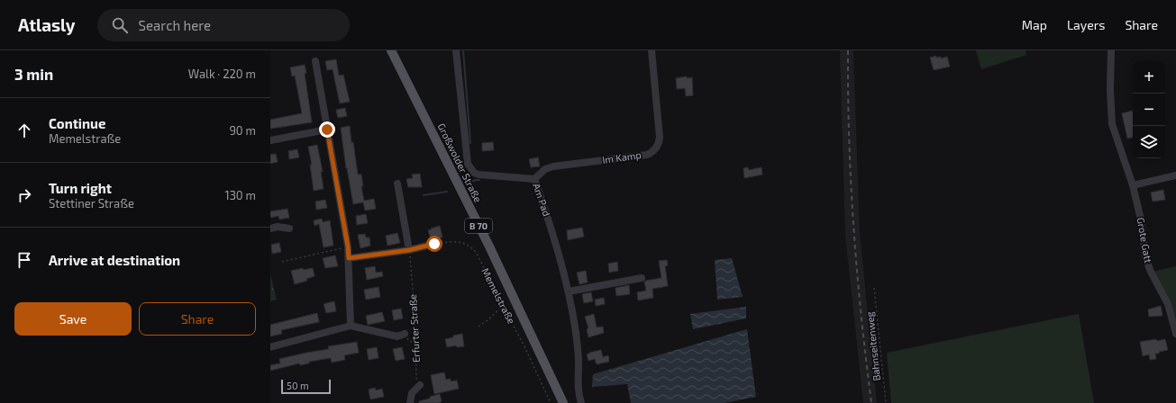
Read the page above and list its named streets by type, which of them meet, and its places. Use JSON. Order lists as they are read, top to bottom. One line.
{"streets":{"main road":["Großwolder Straße","B 70"],"street":["Im Kamp","Am Pad","Grote Gatt"],"path":["Memelstraße","Erfurter Straße","Bahnseitenweg"]},"crossings":[["Im Kamp","Am Pad"]],"scale_bar":"50 m","page":{"header":"Atlasly","search":"Search here","nav":["Map","Layers","Share"],"heading":["3 min","Walk · 220 m"],"map_buttons":["+","−"],"list":[["Continue","Memelstraße","90 m"],["Turn right","Stettiner Straße","130 m"],"Arrive at destination"],"buttons":["Save","Share"],"scale":"50 m"}}
